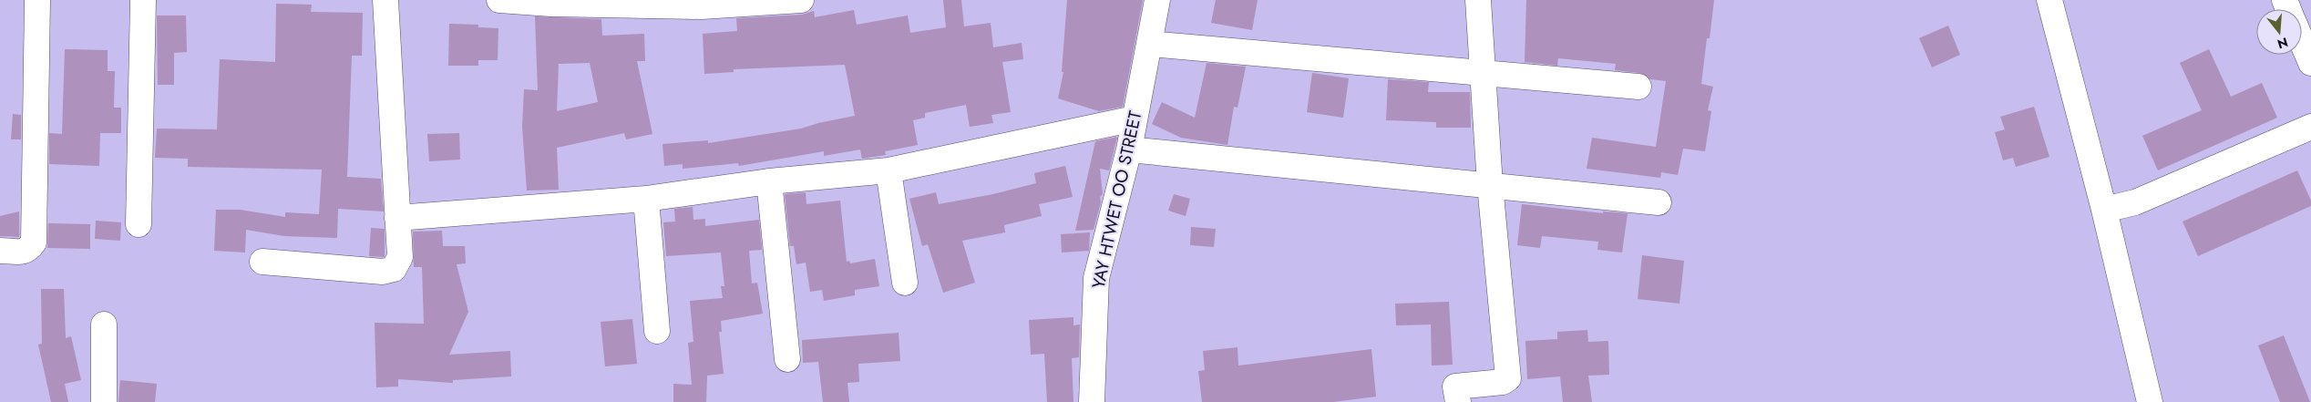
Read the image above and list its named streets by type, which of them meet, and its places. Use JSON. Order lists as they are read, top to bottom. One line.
{"streets":{"street":["YAY HTWET OO STREET"]},"north":"bottom"}
